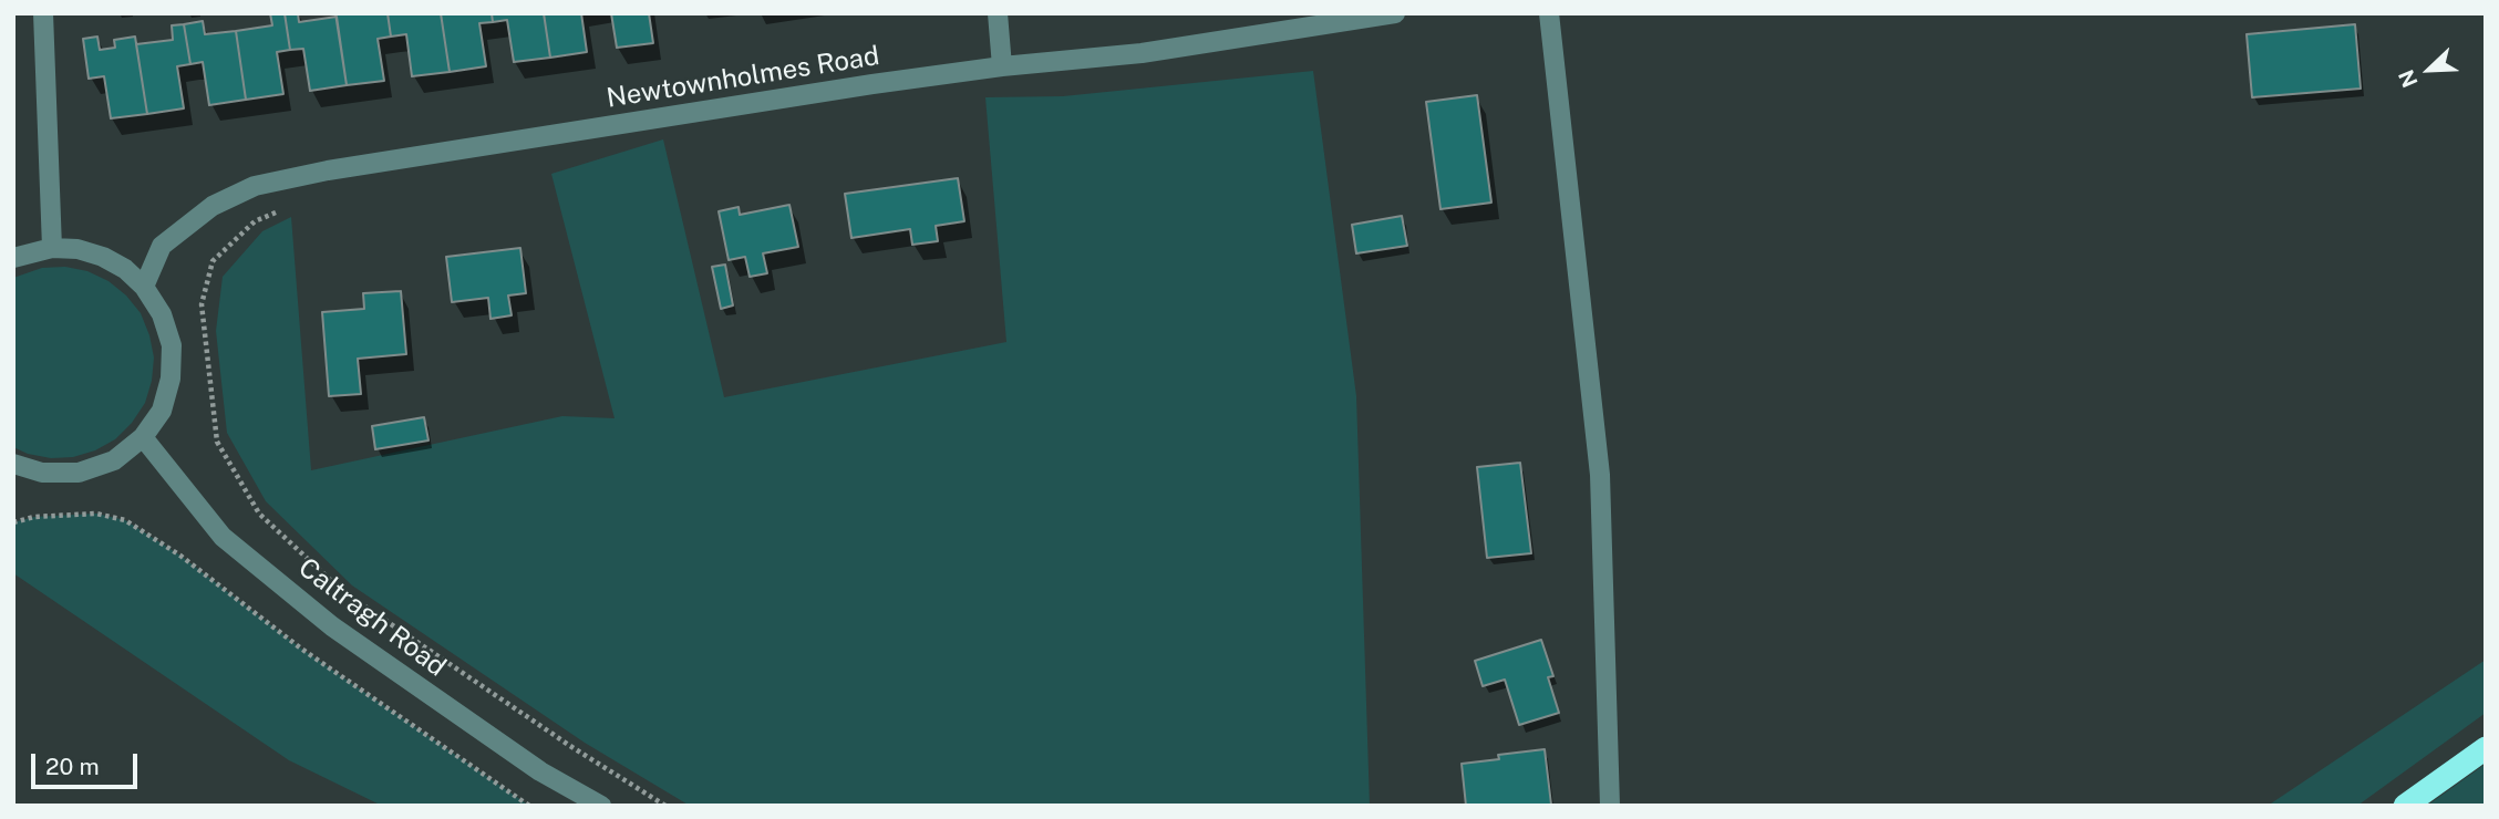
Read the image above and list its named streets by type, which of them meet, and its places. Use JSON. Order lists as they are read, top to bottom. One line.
{"streets":{"street":["Newtownholmes Road","Caltragh Road"]},"scale_bar":"20 m","north":"bottom left"}
